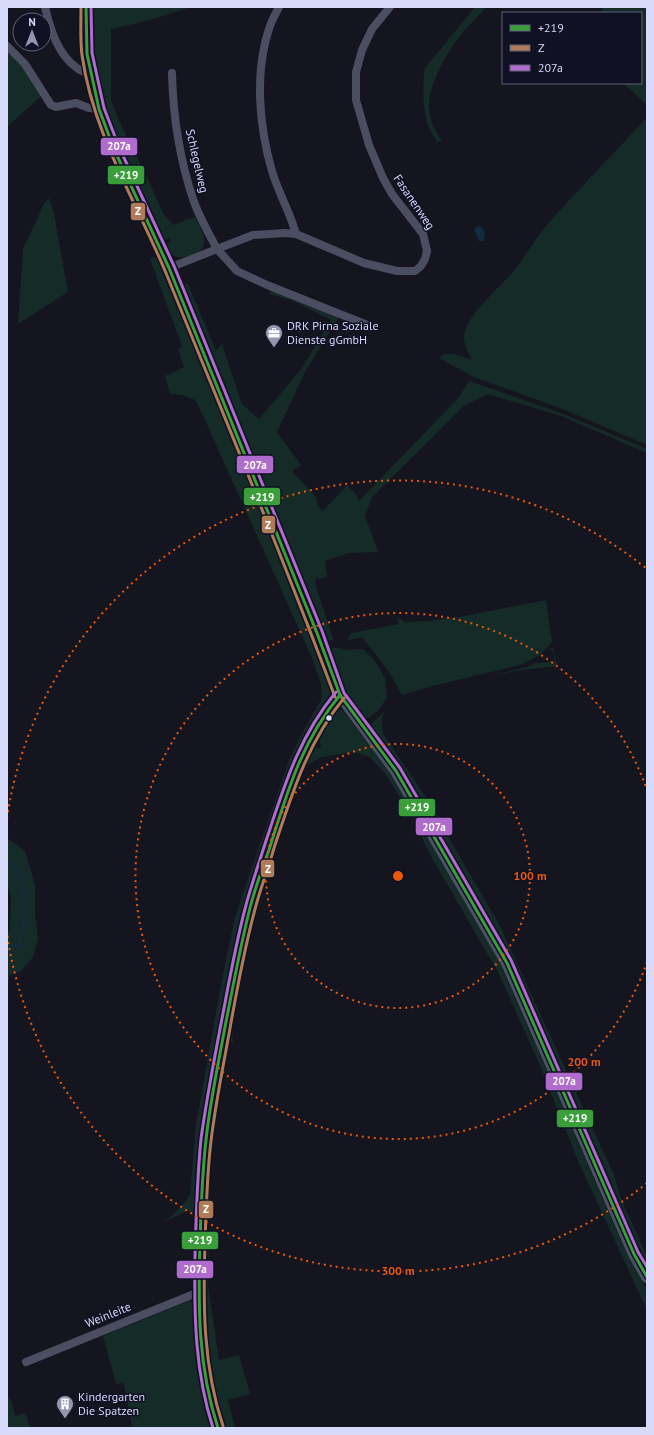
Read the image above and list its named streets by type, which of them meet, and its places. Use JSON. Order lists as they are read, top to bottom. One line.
{"streets":{"street":["Schlegelweg","Fasanenweg","Weinleite"]},"crossings":[["Schlegelweg","Fasanenweg"]],"places":{"office":["DRK Pirna Soziale Dienste gGmbH"],"building":["Kindergarten Die Spatzen"]},"lines":["transit line +219","transit line Z","transit line 207a"],"legend":["+219","Z","207a"],"north":"top","rings":["100 m","200 m","300 m"]}
